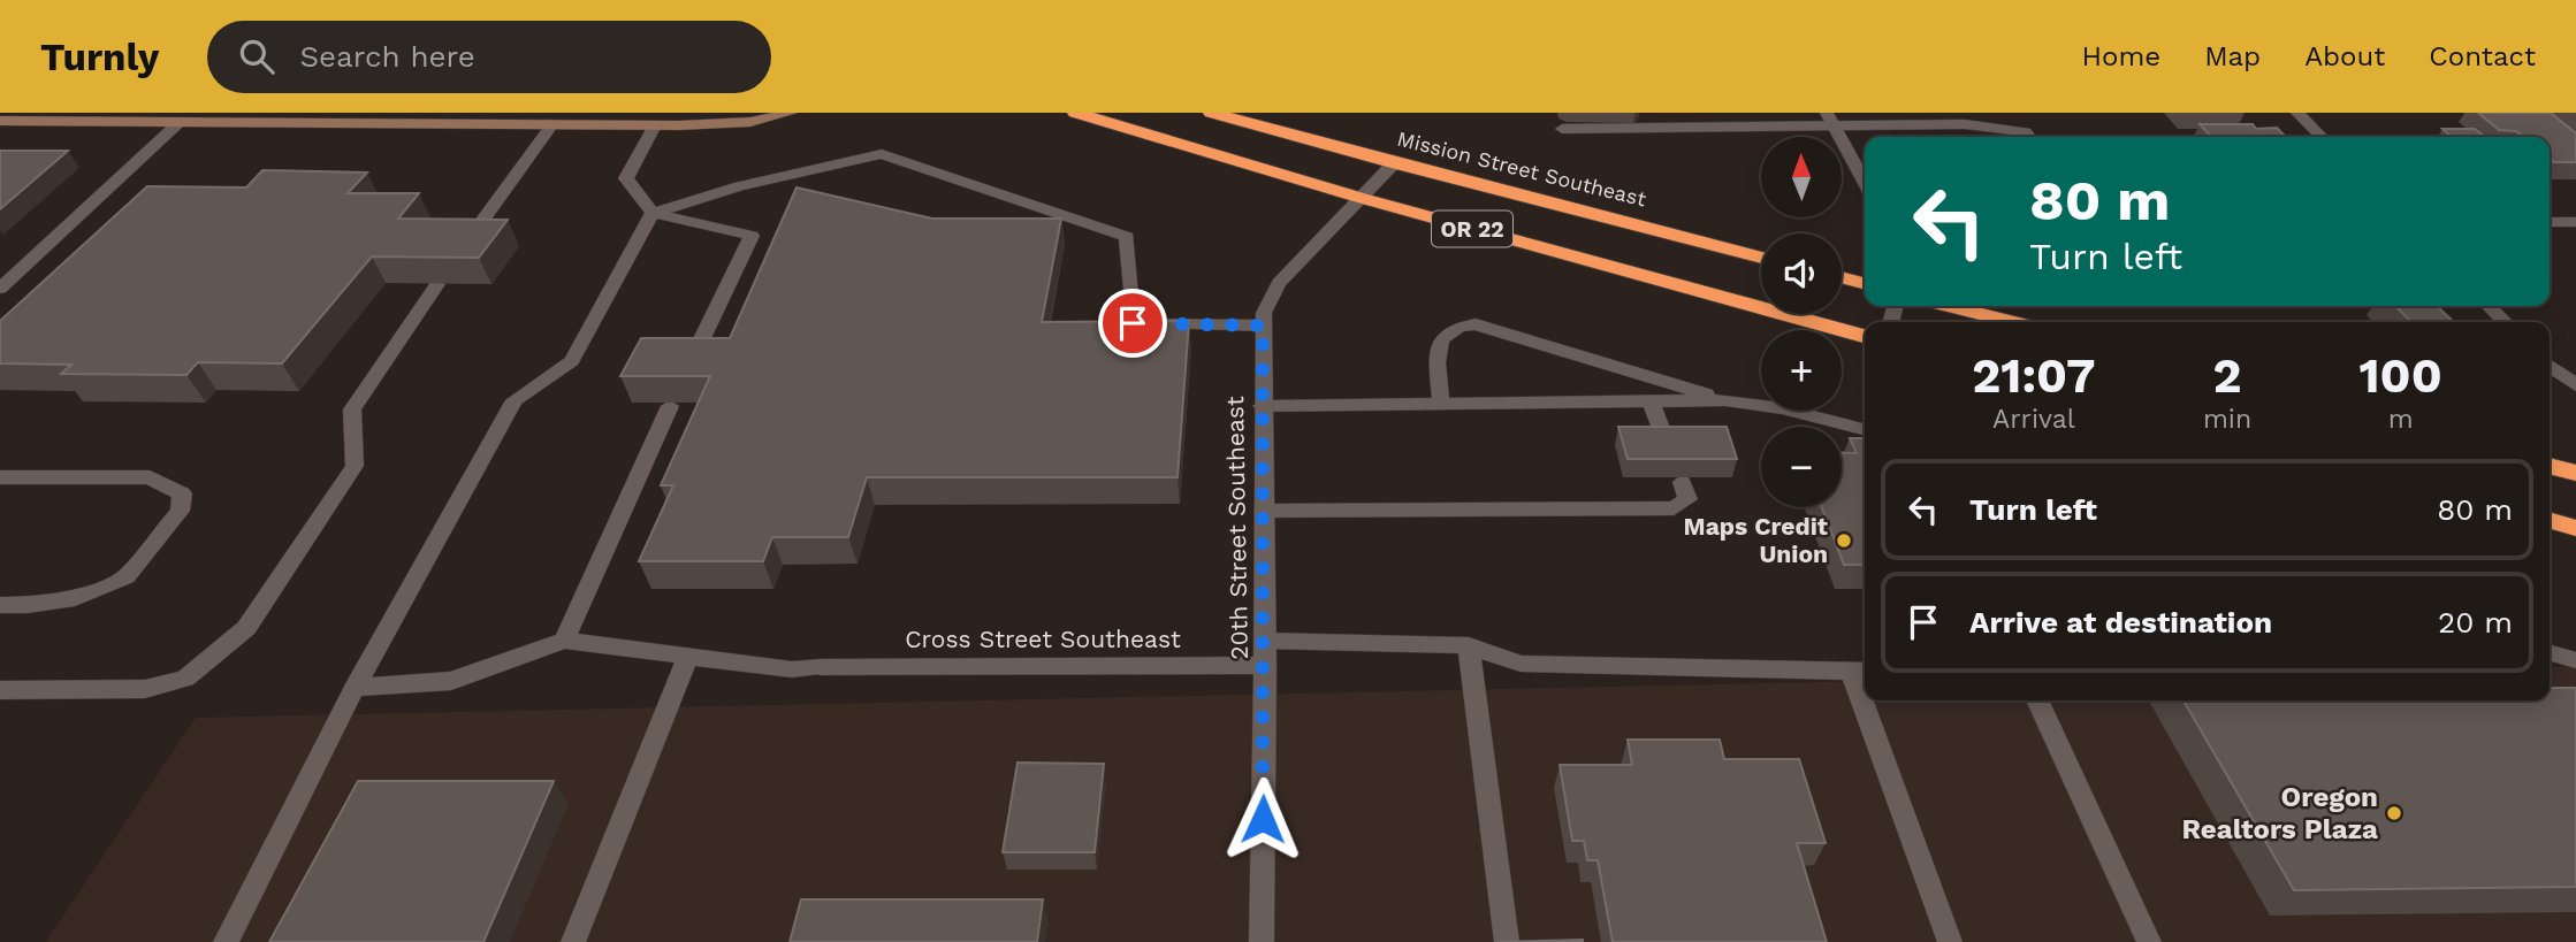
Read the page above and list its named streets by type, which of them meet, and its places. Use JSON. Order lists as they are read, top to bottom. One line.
{"streets":{"highway":["Mission Street Southeast","OR 22"],"street":["20th Street Southeast","Cross Street Southeast"]},"crossings":[["Mission Street Southeast","20th Street Southeast"],["OR 22","20th Street Southeast"],["20th Street Southeast","Cross Street Southeast"]],"places":["Maps Credit Union","Oregon Realtors Plaza"],"north":"top","page":{"header":"Turnly","search":"Search here","nav":["Home","Map","About","Contact"],"map_buttons":["+","−"],"turn":["80 m","Turn left"],"eta":["21:07","Arrival","2","min","100","m"],"list":[{"name":"Turn left","value":"80 m"},{"name":"Arrive at destination","value":"20 m"}]}}
